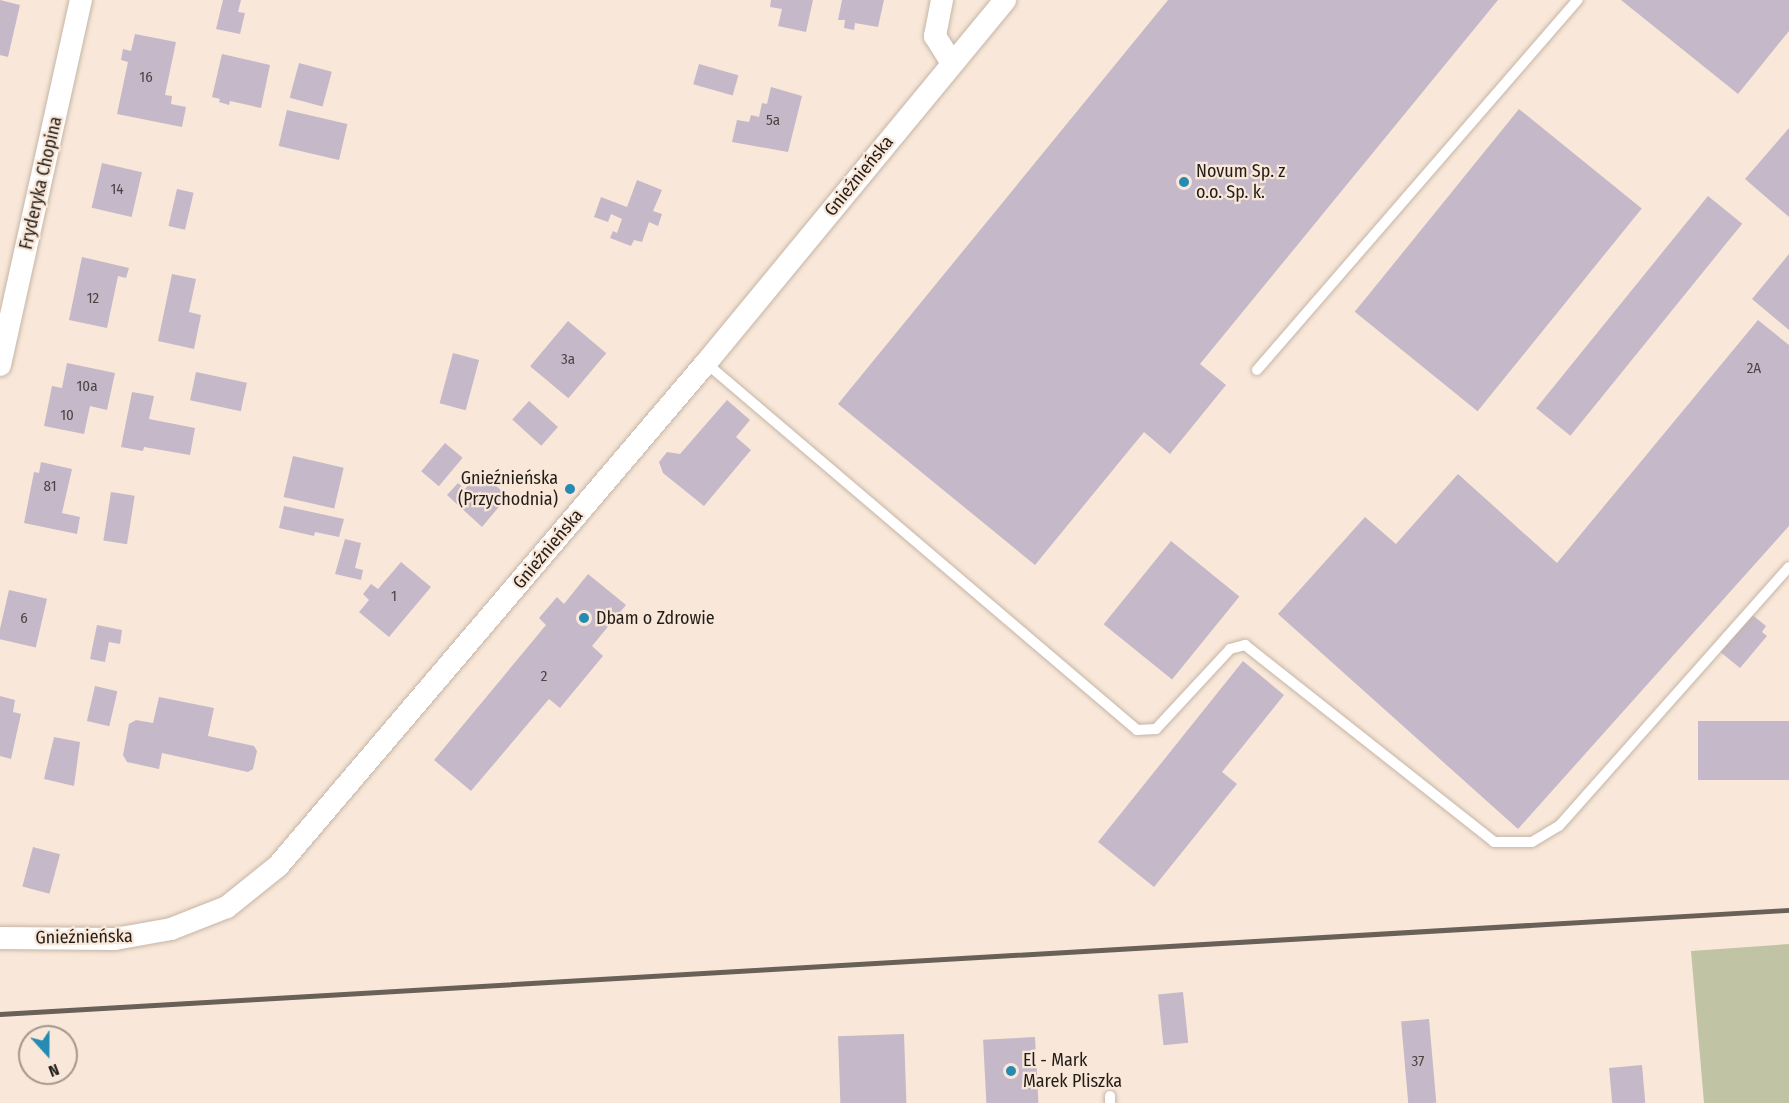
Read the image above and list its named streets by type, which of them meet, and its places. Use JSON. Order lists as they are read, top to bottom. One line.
{"streets":{"street":["Gnieźnieńska","Fryderyka Chopina"]},"places":["Novum Sp. z o.o. Sp. k.","Gnieźnieńska (Przychodnia)","Dbam o Zdrowie","El - Mark Marek Pliszka"],"house_numbers":["16","5a","14","12","3a","2A","10a","10","81","1","6","2","37"],"north":"bottom"}
